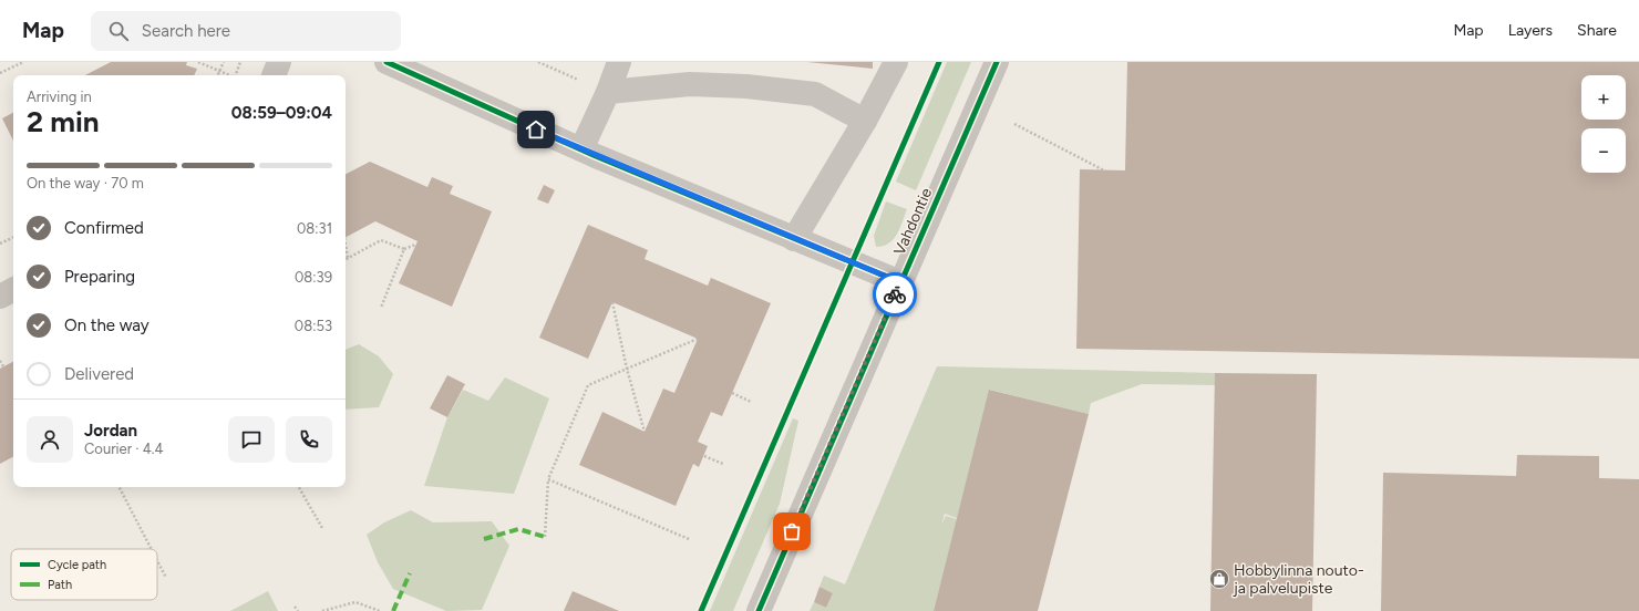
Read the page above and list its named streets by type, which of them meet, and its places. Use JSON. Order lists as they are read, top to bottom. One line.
{"streets":{"street":["Vahdontie"]},"places":{"shop":["Hobbylinna nouto- ja palvelupiste"]},"legend":["Cycle path","Path"],"page":{"header":"Map","search":"Search here","nav":["Map","Layers","Share"],"map_buttons":["+","−"],"heading":["2 min","Arriving in","08:59–09:04"],"panel":["Jordan","Courier · 4.4"],"bar":"On the way · 70 m","list":[["Confirmed","08:31"],["Preparing","08:39"],["On the way","08:53"],"Delivered"]}}
